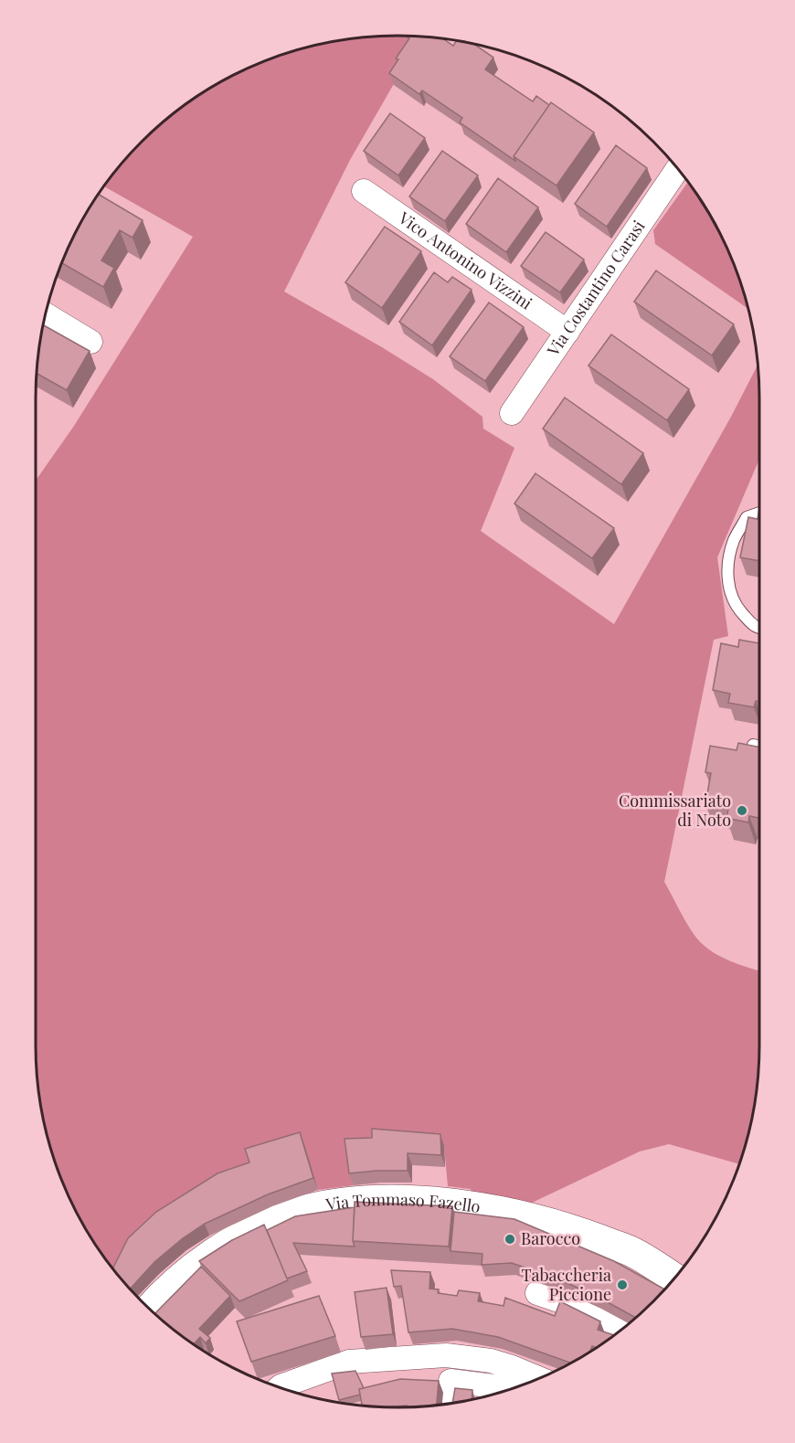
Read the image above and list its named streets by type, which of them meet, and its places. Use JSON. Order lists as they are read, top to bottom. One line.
{"streets":{"main road":["Via Tommaso Fazello"],"street":["Vico Antonino Vizzini","Via Costantino Carasi"]},"crossings":[["Vico Antonino Vizzini","Via Costantino Carasi"]],"places":["Commissariato di Noto","Barocco","Tabaccheria Piccione"]}
